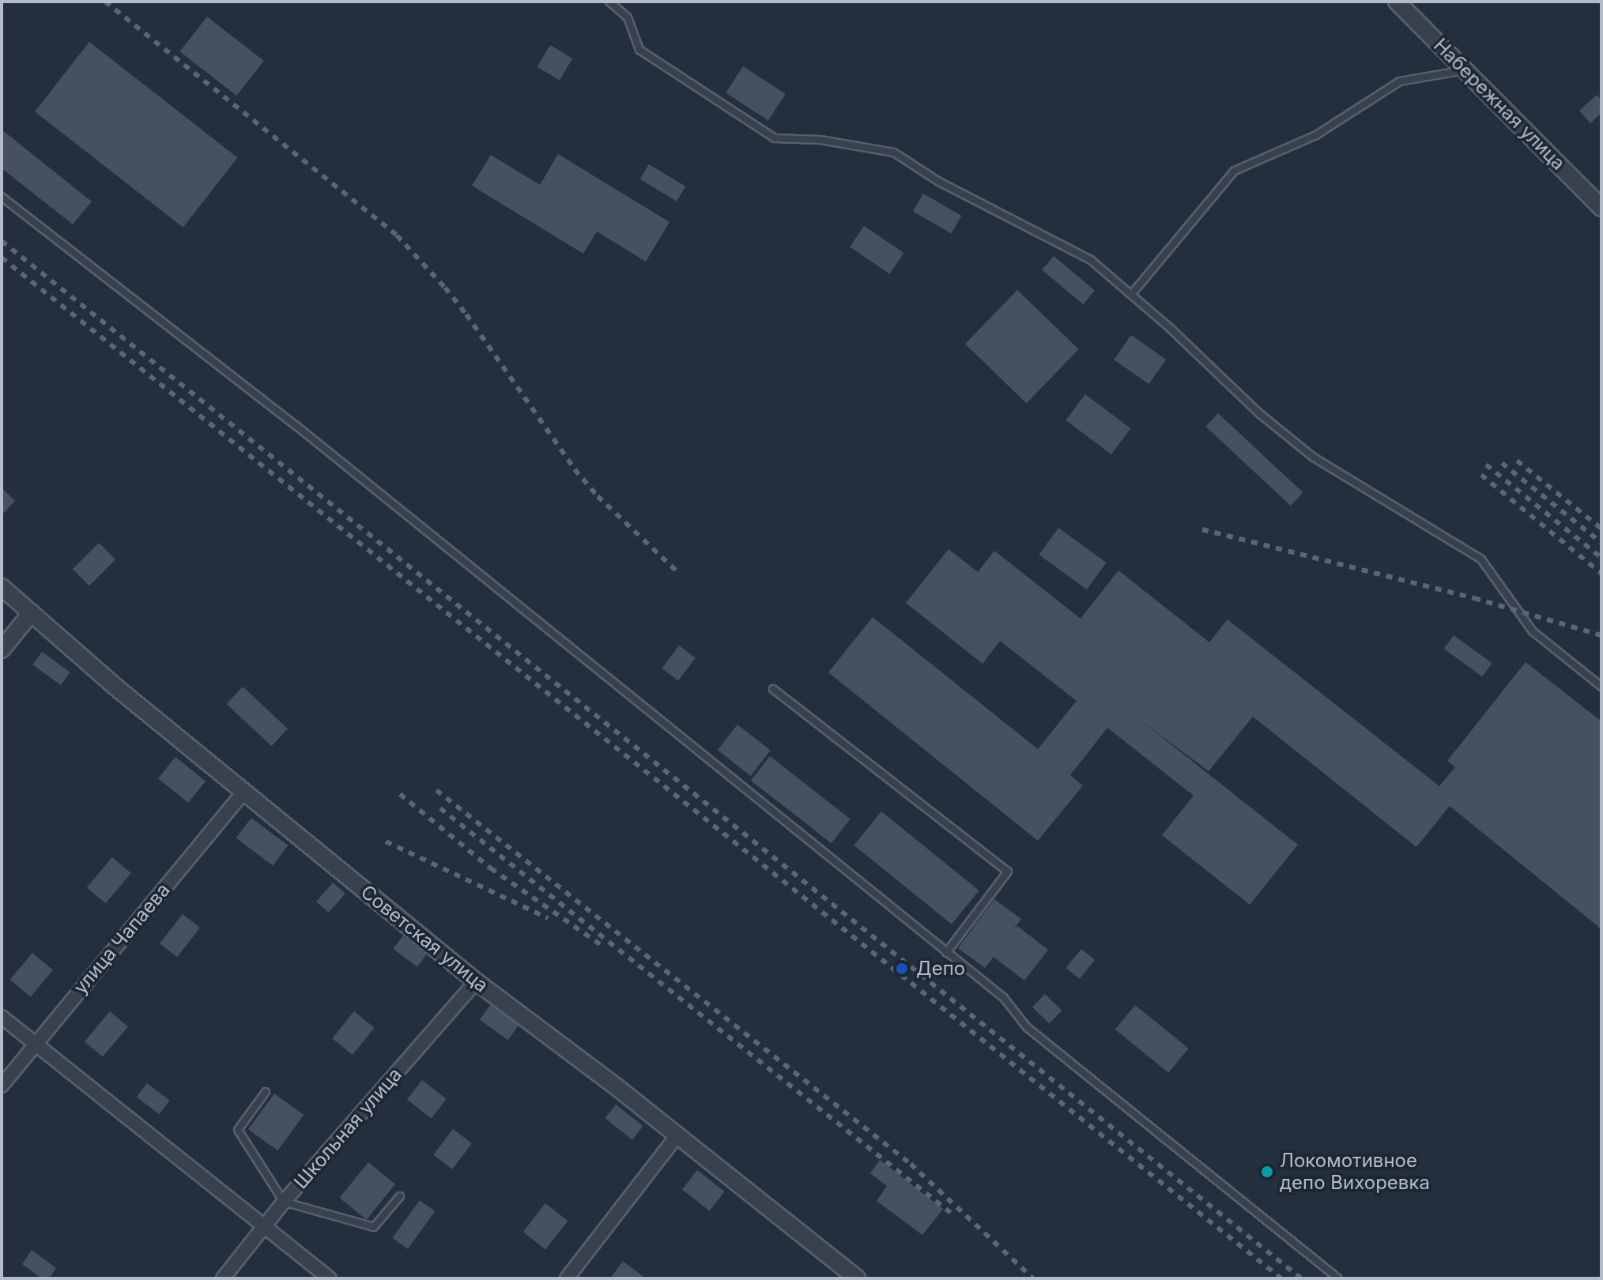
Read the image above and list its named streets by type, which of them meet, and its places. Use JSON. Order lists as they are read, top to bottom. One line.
{"streets":{"street":["Набережная улица","улица Чапаева","Советская улица","Школьная улица"]},"crossings":[["улица Чапаева","Советская улица"],["Советская улица","Школьная улица"]],"places":["Депо","Локомотивное депо Вихоревка"]}
